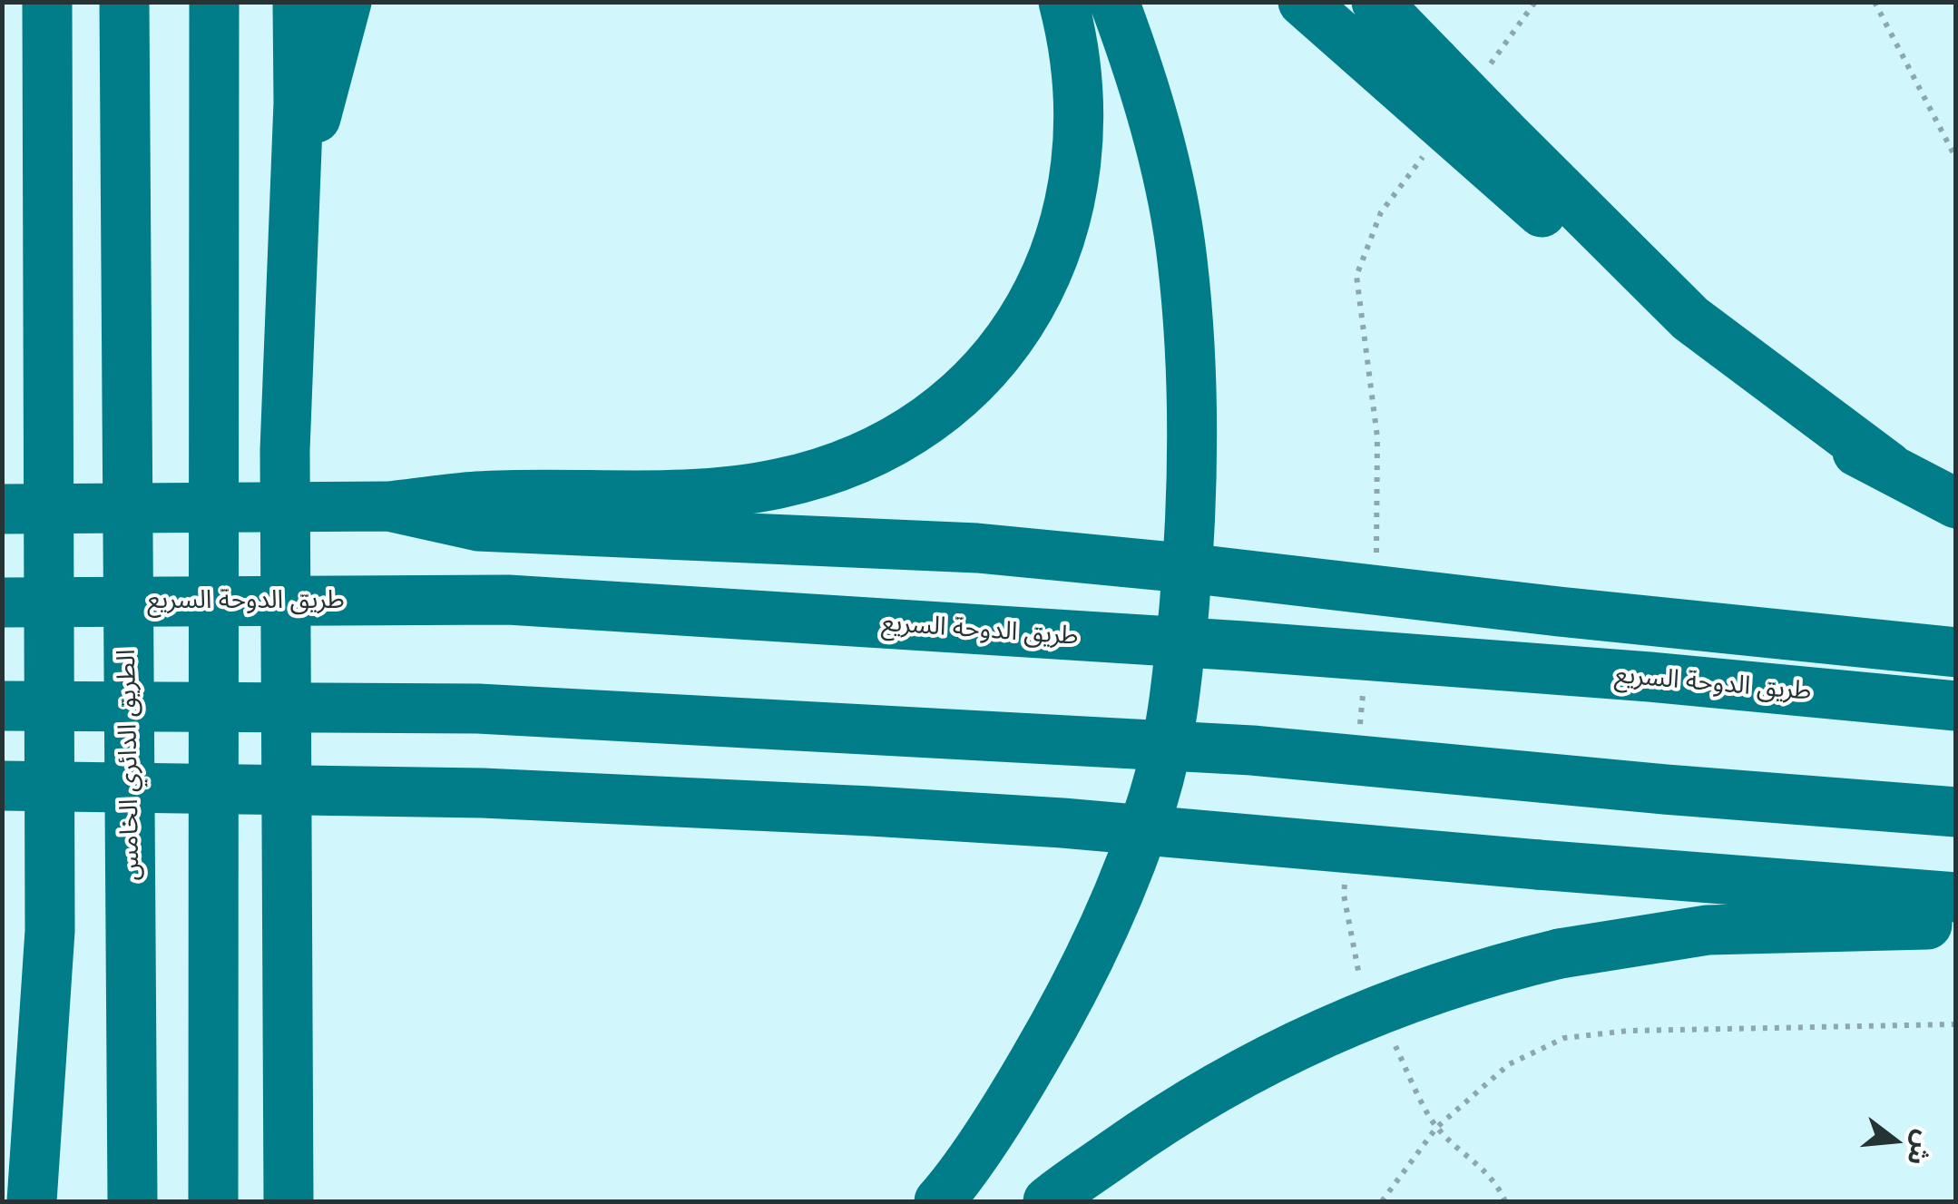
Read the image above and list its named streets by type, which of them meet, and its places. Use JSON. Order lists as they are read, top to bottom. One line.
{"streets":{"highway":["طريق الدوحة السريع","الطريق الدائري الخامس"]},"north":"right"}
